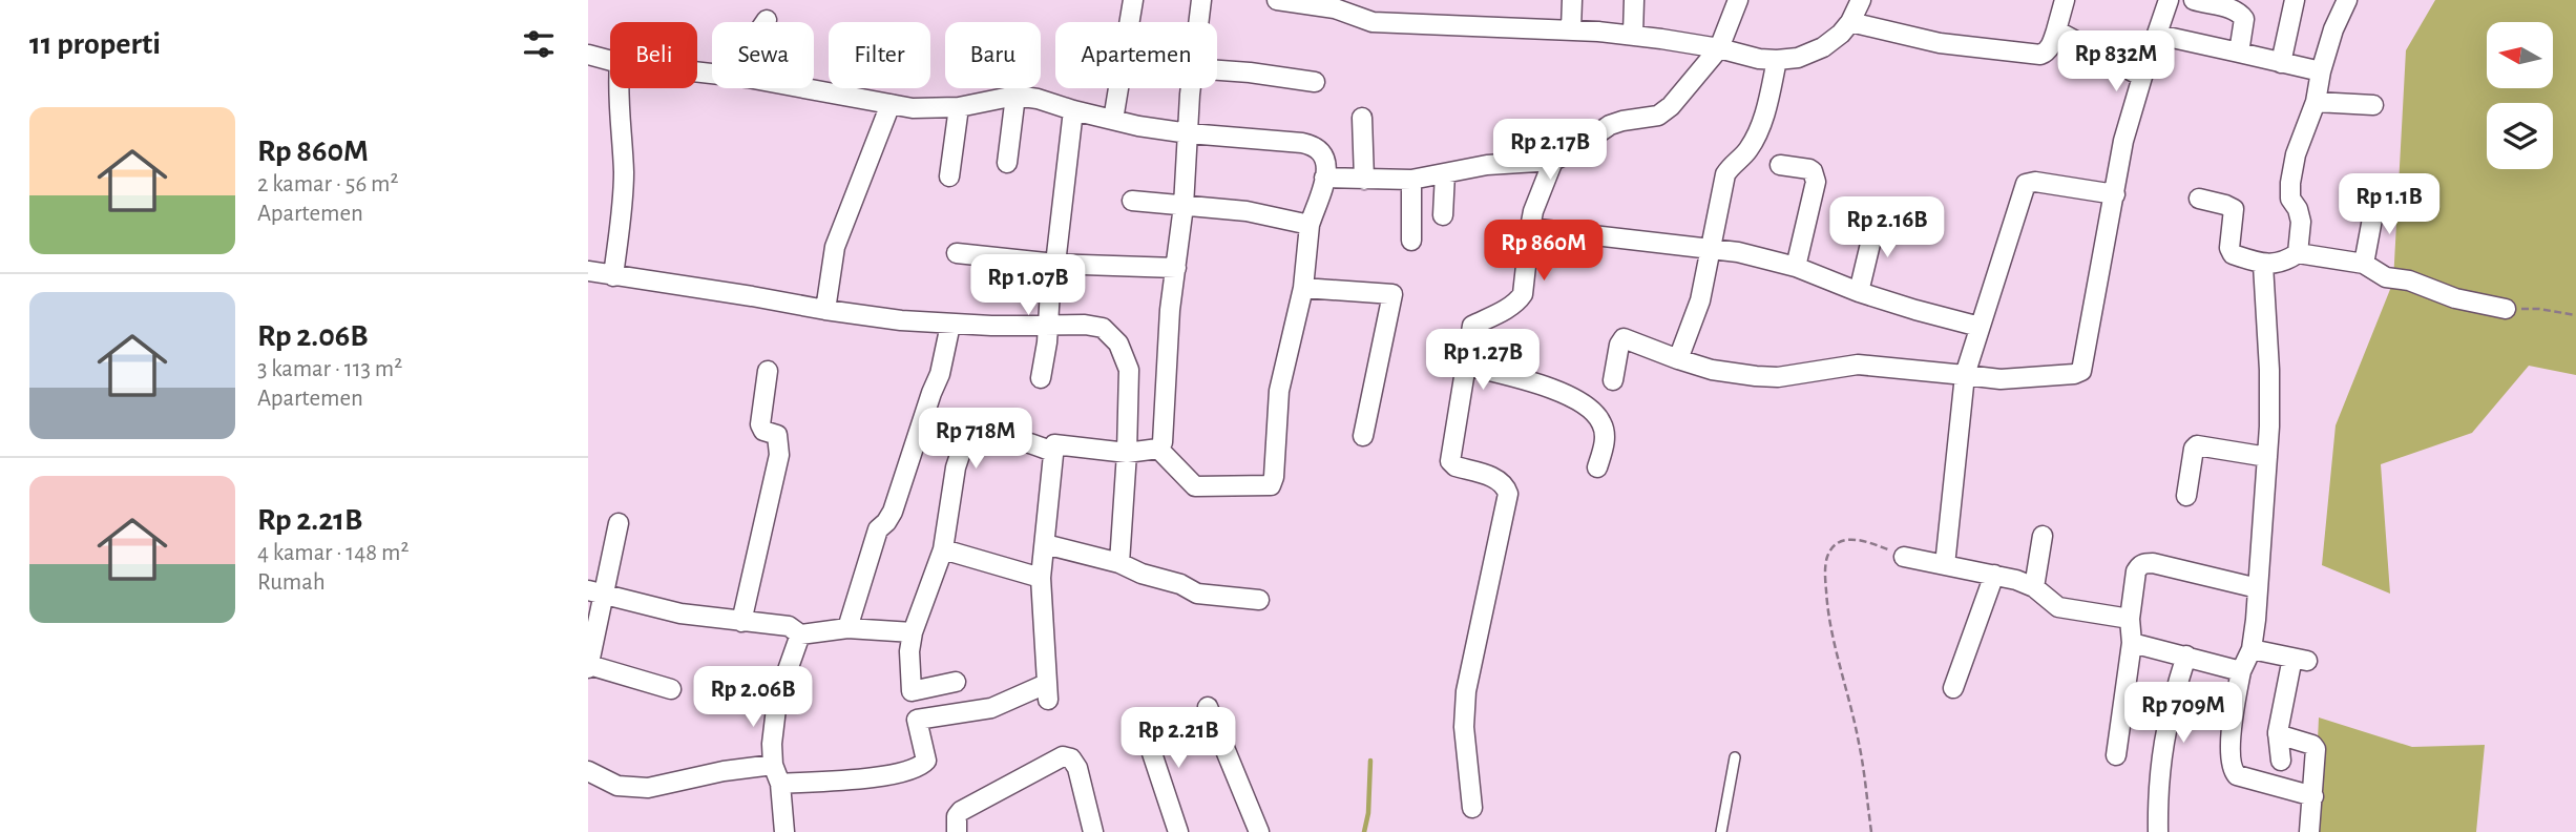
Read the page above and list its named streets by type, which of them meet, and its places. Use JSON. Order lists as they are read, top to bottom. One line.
{"north":"left","page":{"heading":"11 properti","chip":["Beli","Sewa","Filter","Baru","Apartemen"],"price":["Rp 832M","Rp 2.17B","Rp 1.1B","Rp 2.16B","Rp 860M","Rp 1.07B","Rp 1.27B","Rp 718M","Rp 2.06B","Rp 709M","Rp 2.21B"],"list":[{"name":"Rp 860M","note":"2 kamar · 56 m² · Apartemen"},{"name":"Rp 2.06B","note":"3 kamar · 113 m² · Apartemen"},{"name":"Rp 2.21B","note":"4 kamar · 148 m² · Rumah"}]}}
